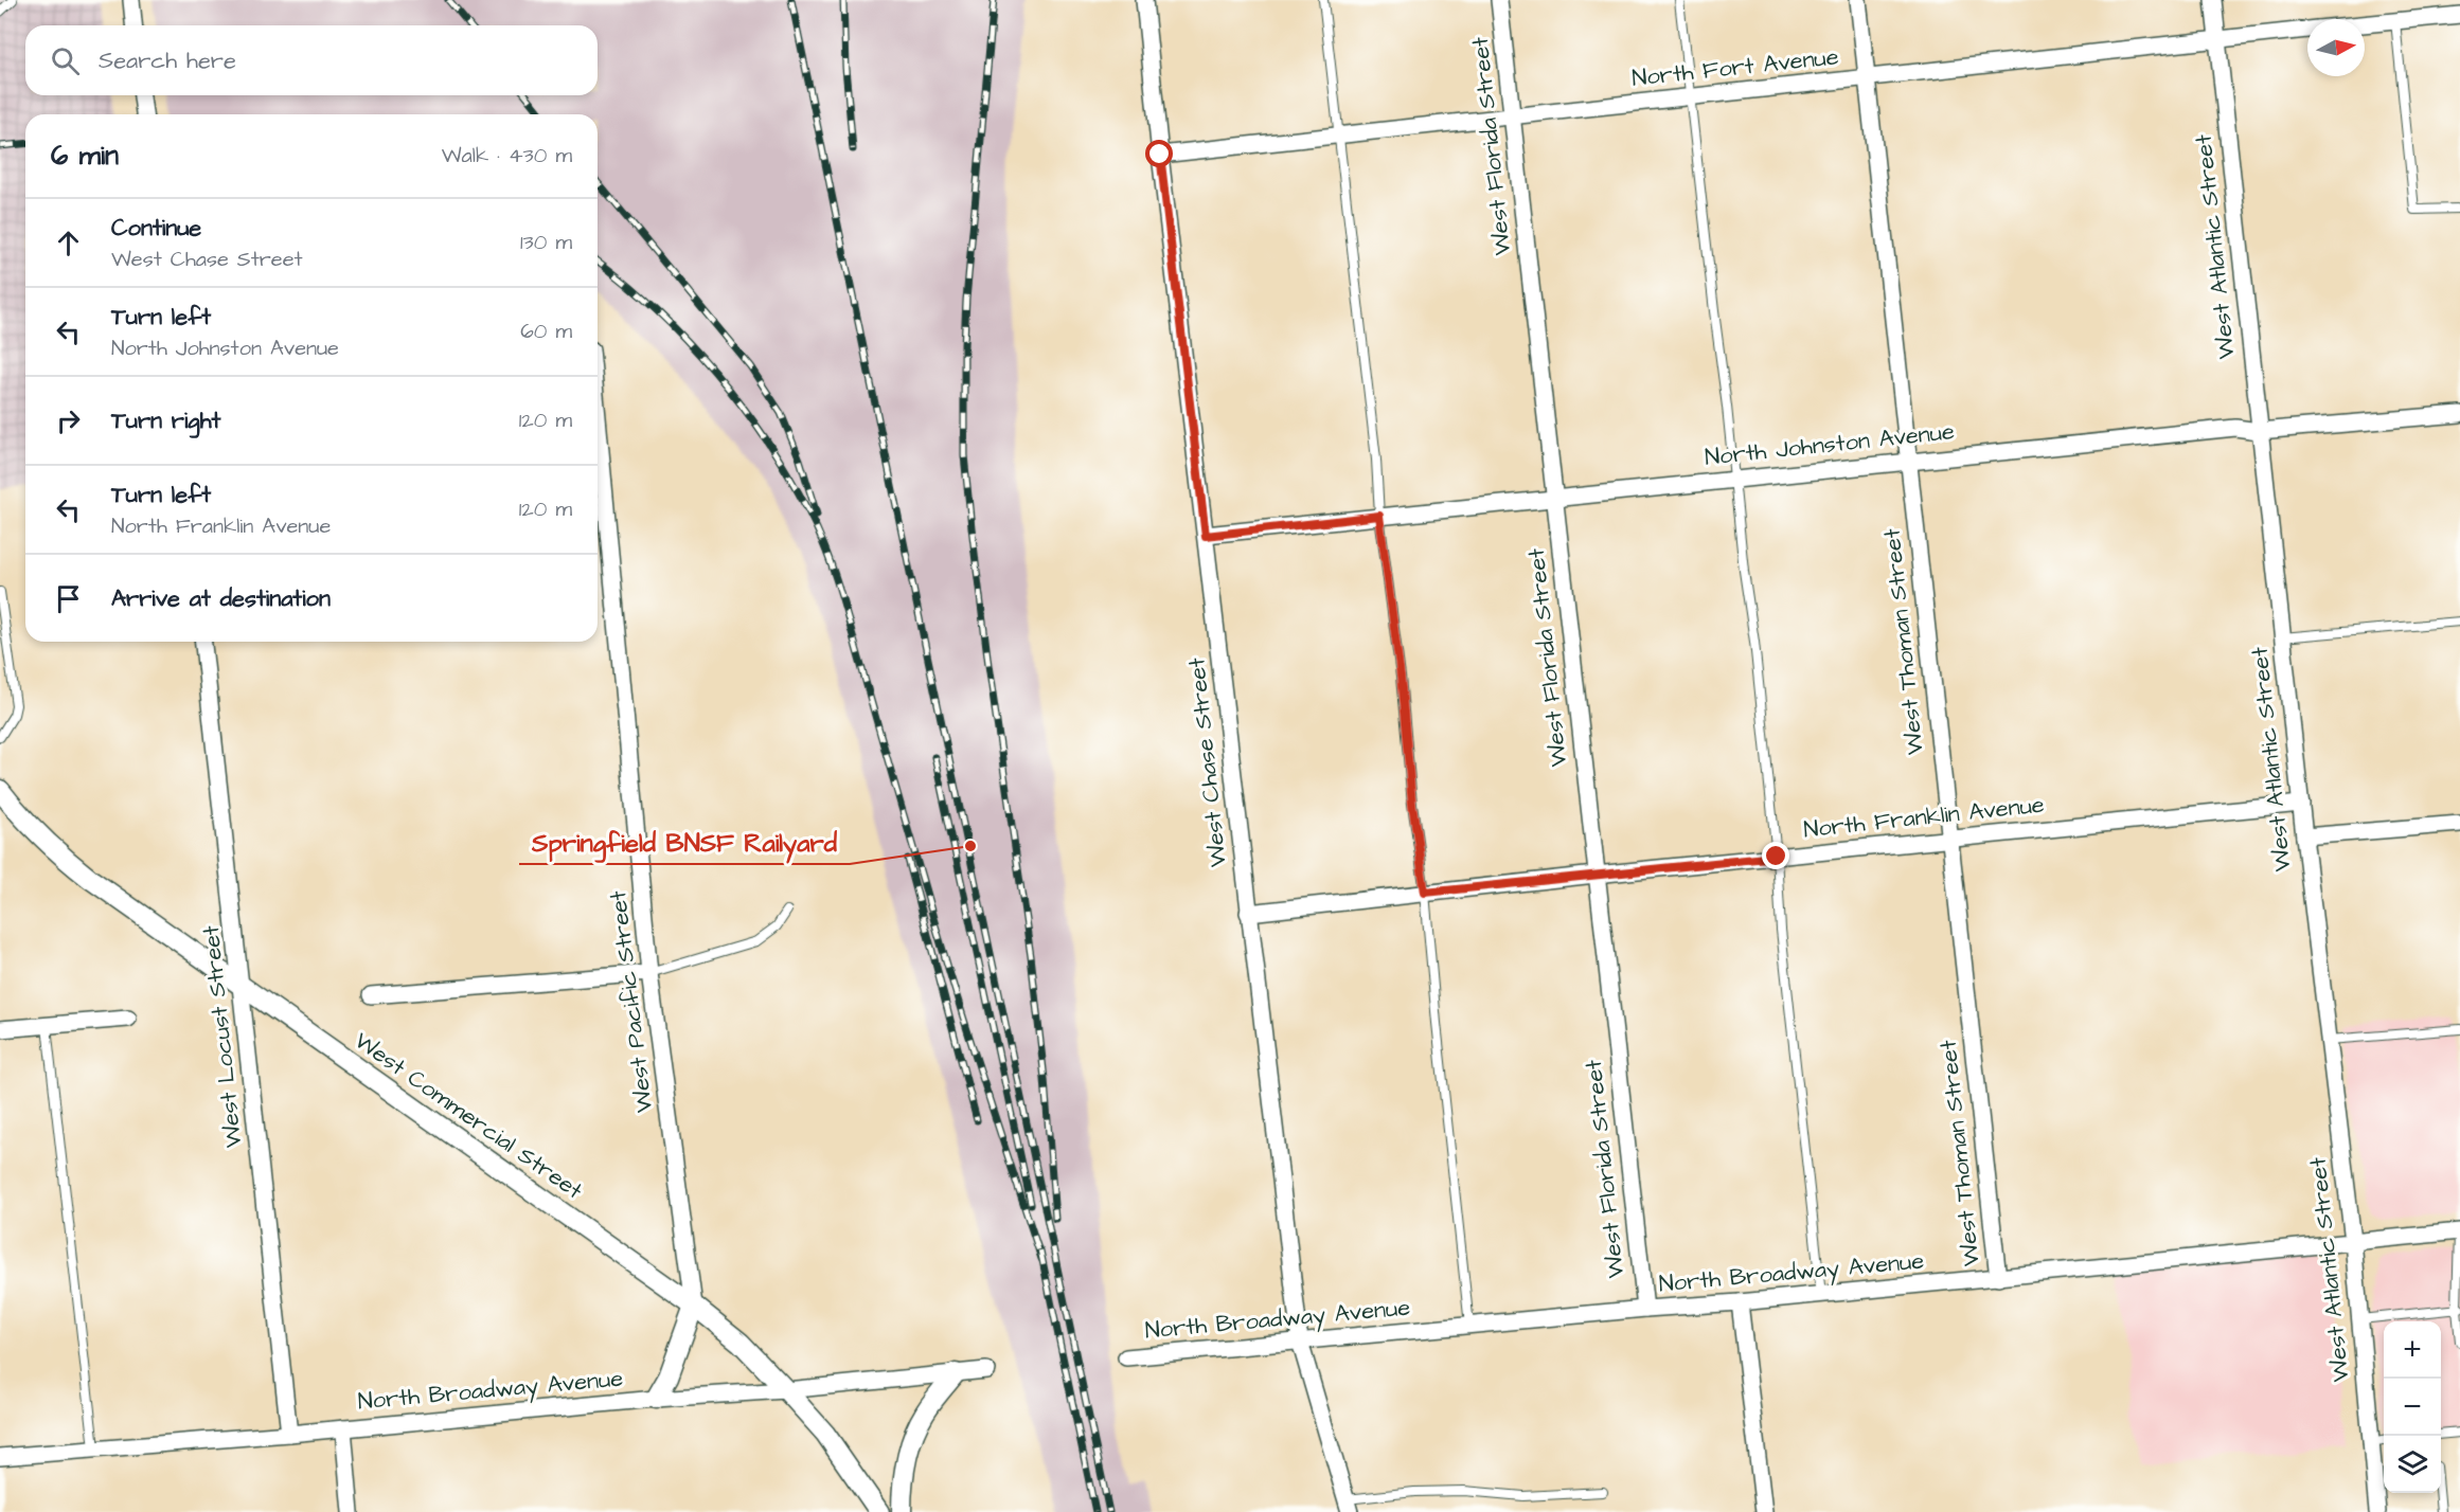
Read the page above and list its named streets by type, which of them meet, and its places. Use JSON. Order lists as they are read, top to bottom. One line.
{"streets":{"street":["North Fort Avenue","West Florida Street","West Atlantic Street","North Johnston Avenue","West Thoman Street","West Chase Street","North Franklin Avenue","West Pacific Street","West Locust Street","West Commercial Street","North Broadway Avenue"]},"crossings":[["North Fort Avenue","West Florida Street"],["North Fort Avenue","West Atlantic Street"],["North Fort Avenue","West Thoman Street"],["North Fort Avenue","West Chase Street"],["West Florida Street","North Johnston Avenue"],["West Florida Street","North Franklin Avenue"],["West Florida Street","North Broadway Avenue"],["West Atlantic Street","North Johnston Avenue"],["West Atlantic Street","North Franklin Avenue"],["West Atlantic Street","North Broadway Avenue"],["North Johnston Avenue","West Thoman Street"],["North Johnston Avenue","West Chase Street"],["West Thoman Street","North Franklin Avenue"],["West Thoman Street","North Broadway Avenue"],["West Chase Street","North Franklin Avenue"],["West Chase Street","North Broadway Avenue"],["West Pacific Street","West Commercial Street"],["West Locust Street","West Commercial Street"],["West Locust Street","North Broadway Avenue"],["West Commercial Street","North Broadway Avenue"]],"places":["Springfield BNSF Railyard"],"north":"right","page":{"search":"Search here","heading":["6 min","Walk · 430 m"],"list":[["Continue","West Chase Street","130 m"],["Turn left","North Johnston Avenue","60 m"],["Turn right","120 m"],["Turn left","North Franklin Avenue","120 m"],"Arrive at destination"],"map_buttons":["+","−"]}}
